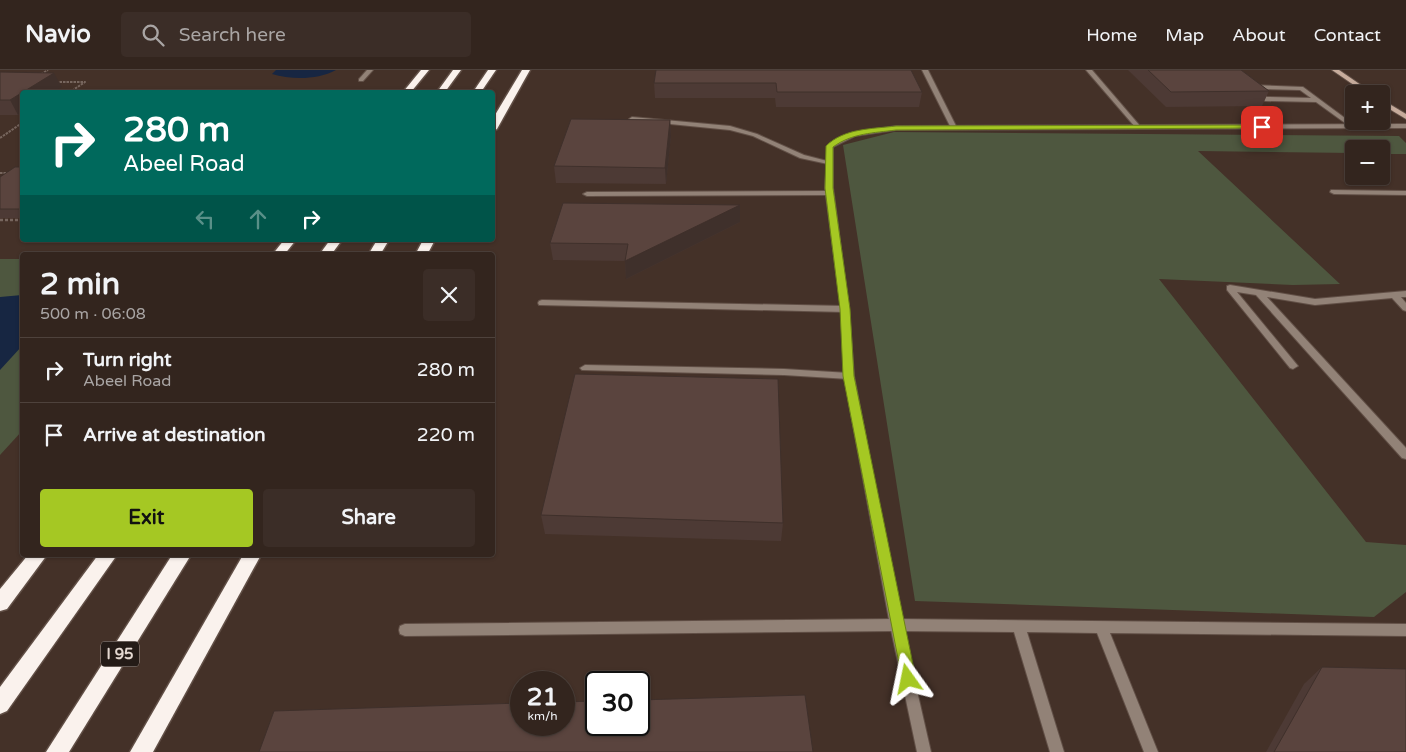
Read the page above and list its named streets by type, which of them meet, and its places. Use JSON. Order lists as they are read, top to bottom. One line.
{"streets":{"highway":["I 95"]},"page":{"header":"Navio","search":"Search here","nav":["Home","Map","About","Contact"],"map_buttons":["+","−"],"turn":["280 m","Abeel Road"],"heading":["2 min","500 m · 06:08"],"list":[{"name":"Turn right","note":"Abeel Road","value":"280 m"},{"name":"Arrive at destination","value":"220 m"}],"buttons":["Exit","Share"],"speed":"21 km/h","limit":"30"}}
